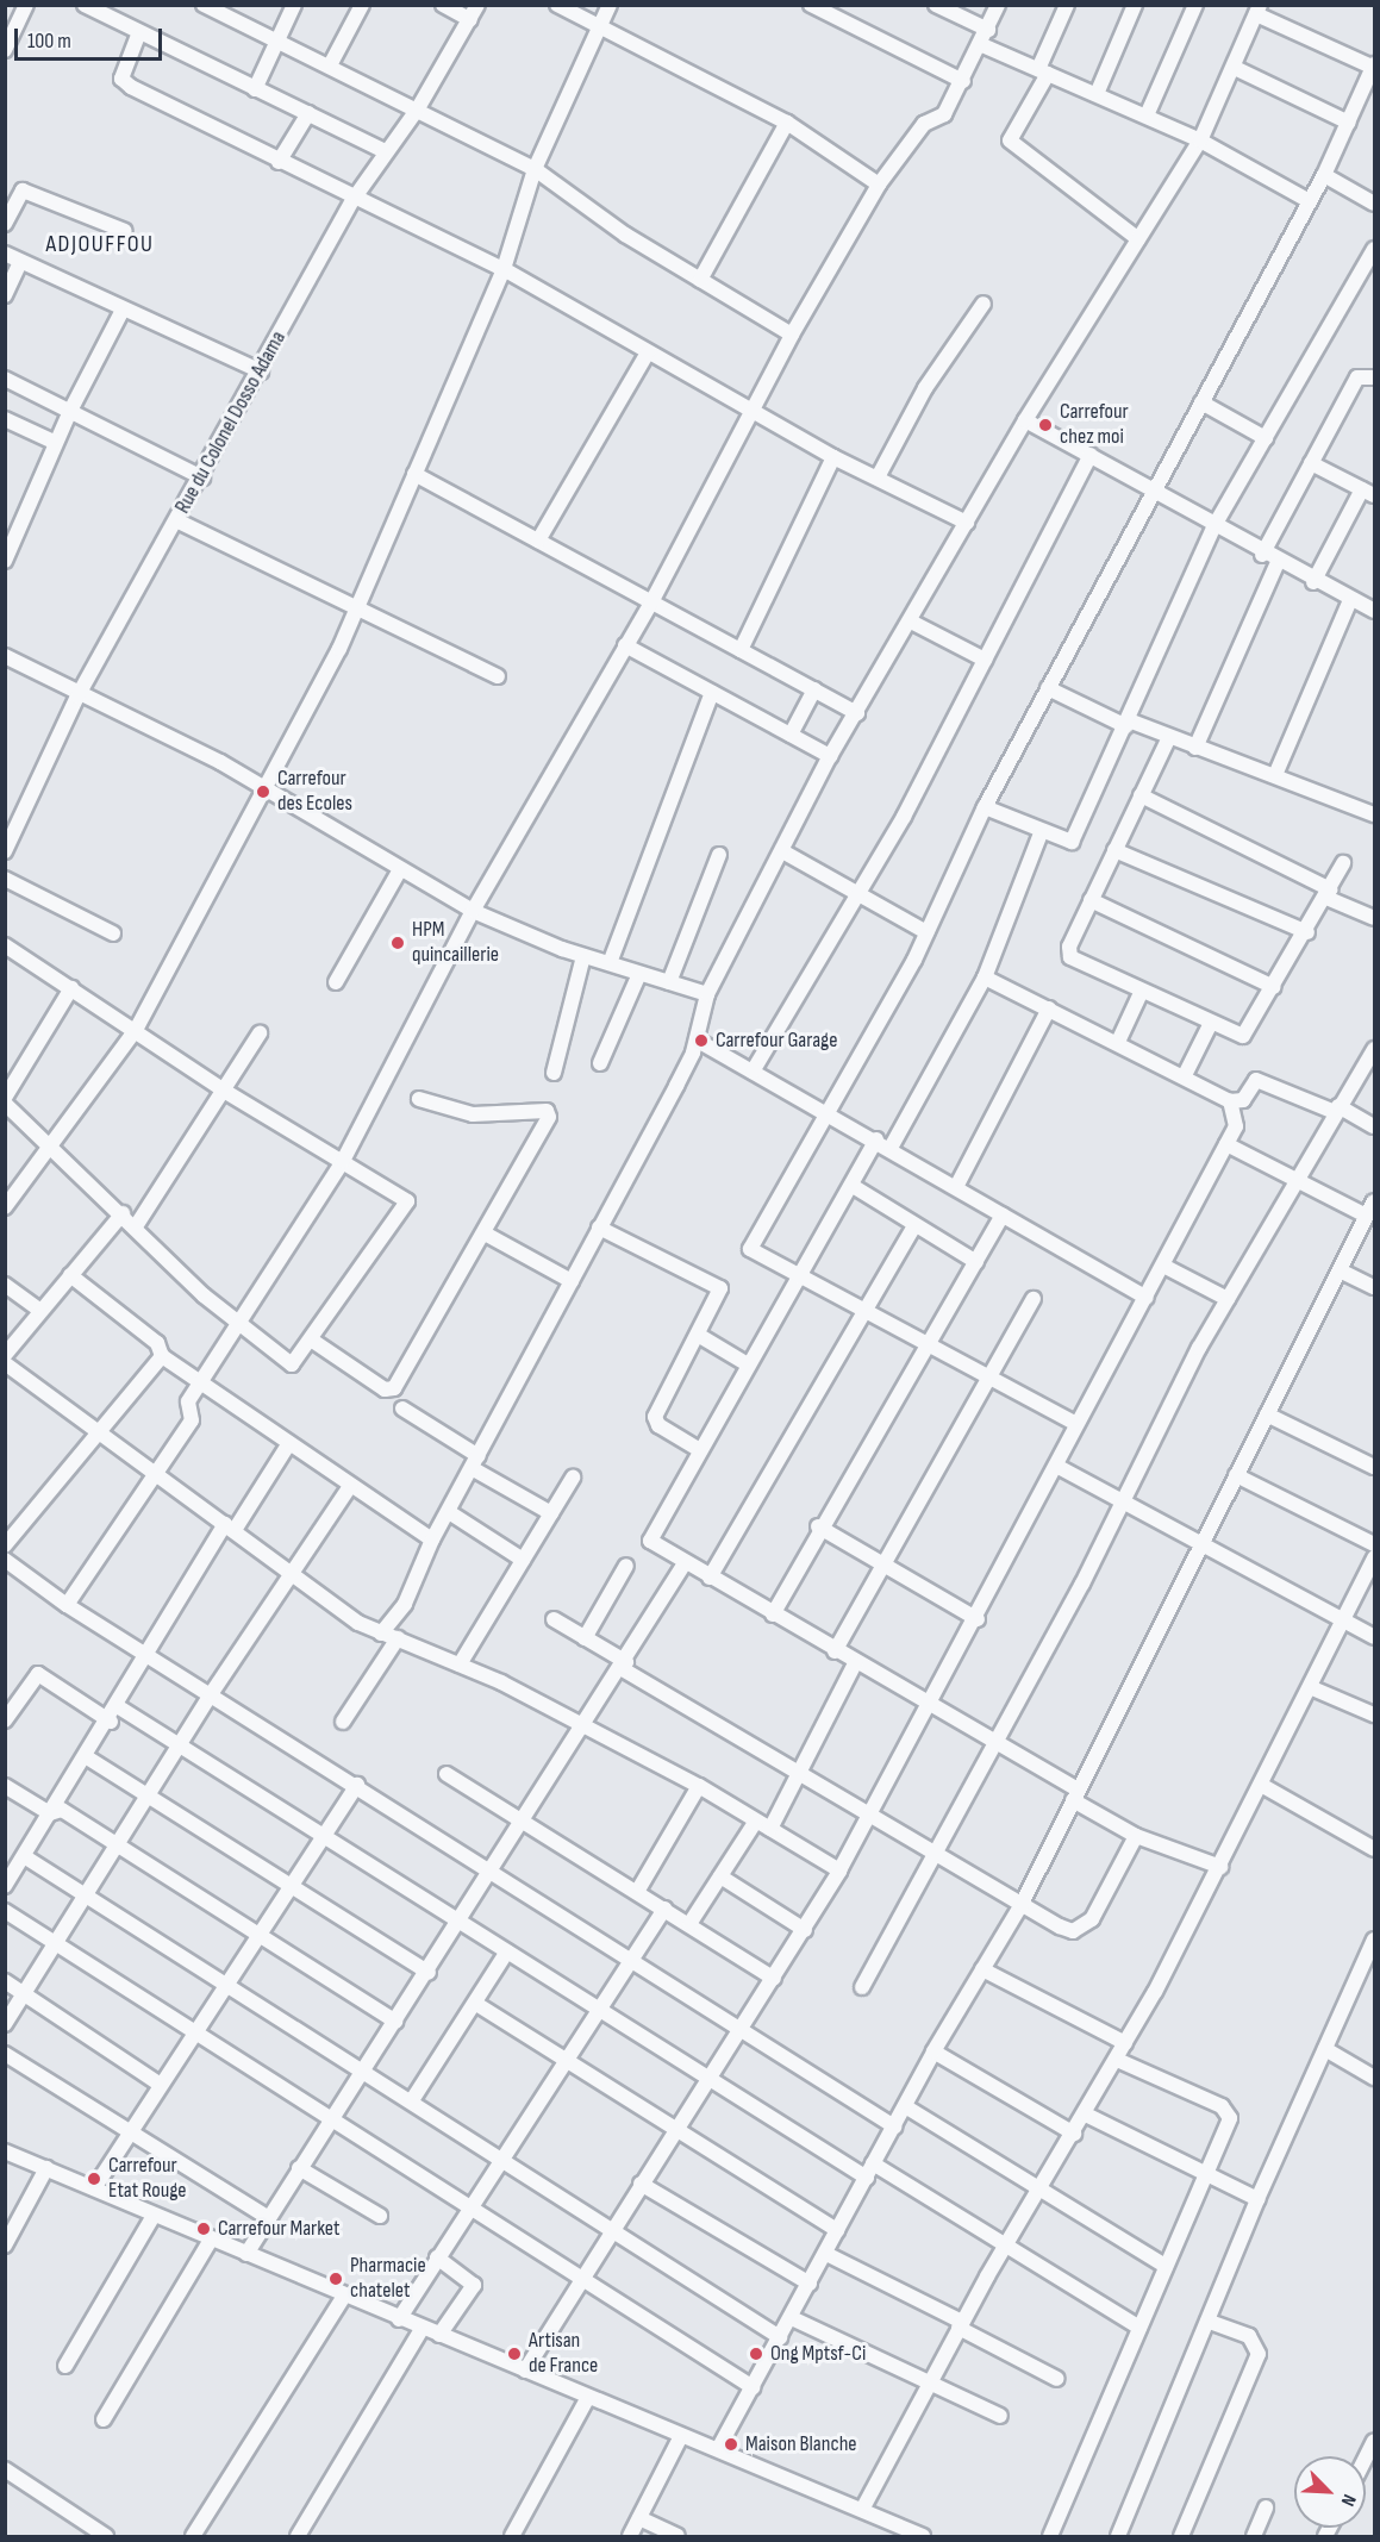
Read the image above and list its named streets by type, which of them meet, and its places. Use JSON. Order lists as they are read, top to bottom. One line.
{"streets":{"street":["Rue du Colonel Dosso Adama"]},"districts":["ADJOUFFOU"],"places":["Carrefour chez moi","Carrefour des Ecoles","HPM quincaillerie","Carrefour Garage","Carrefour Etat Rouge","Carrefour Market","Pharmacie chatelet","Artisan de France","Ong Mptsf-Ci","Maison Blanche"],"scale_bar":"100 m","north":"bottom right"}
